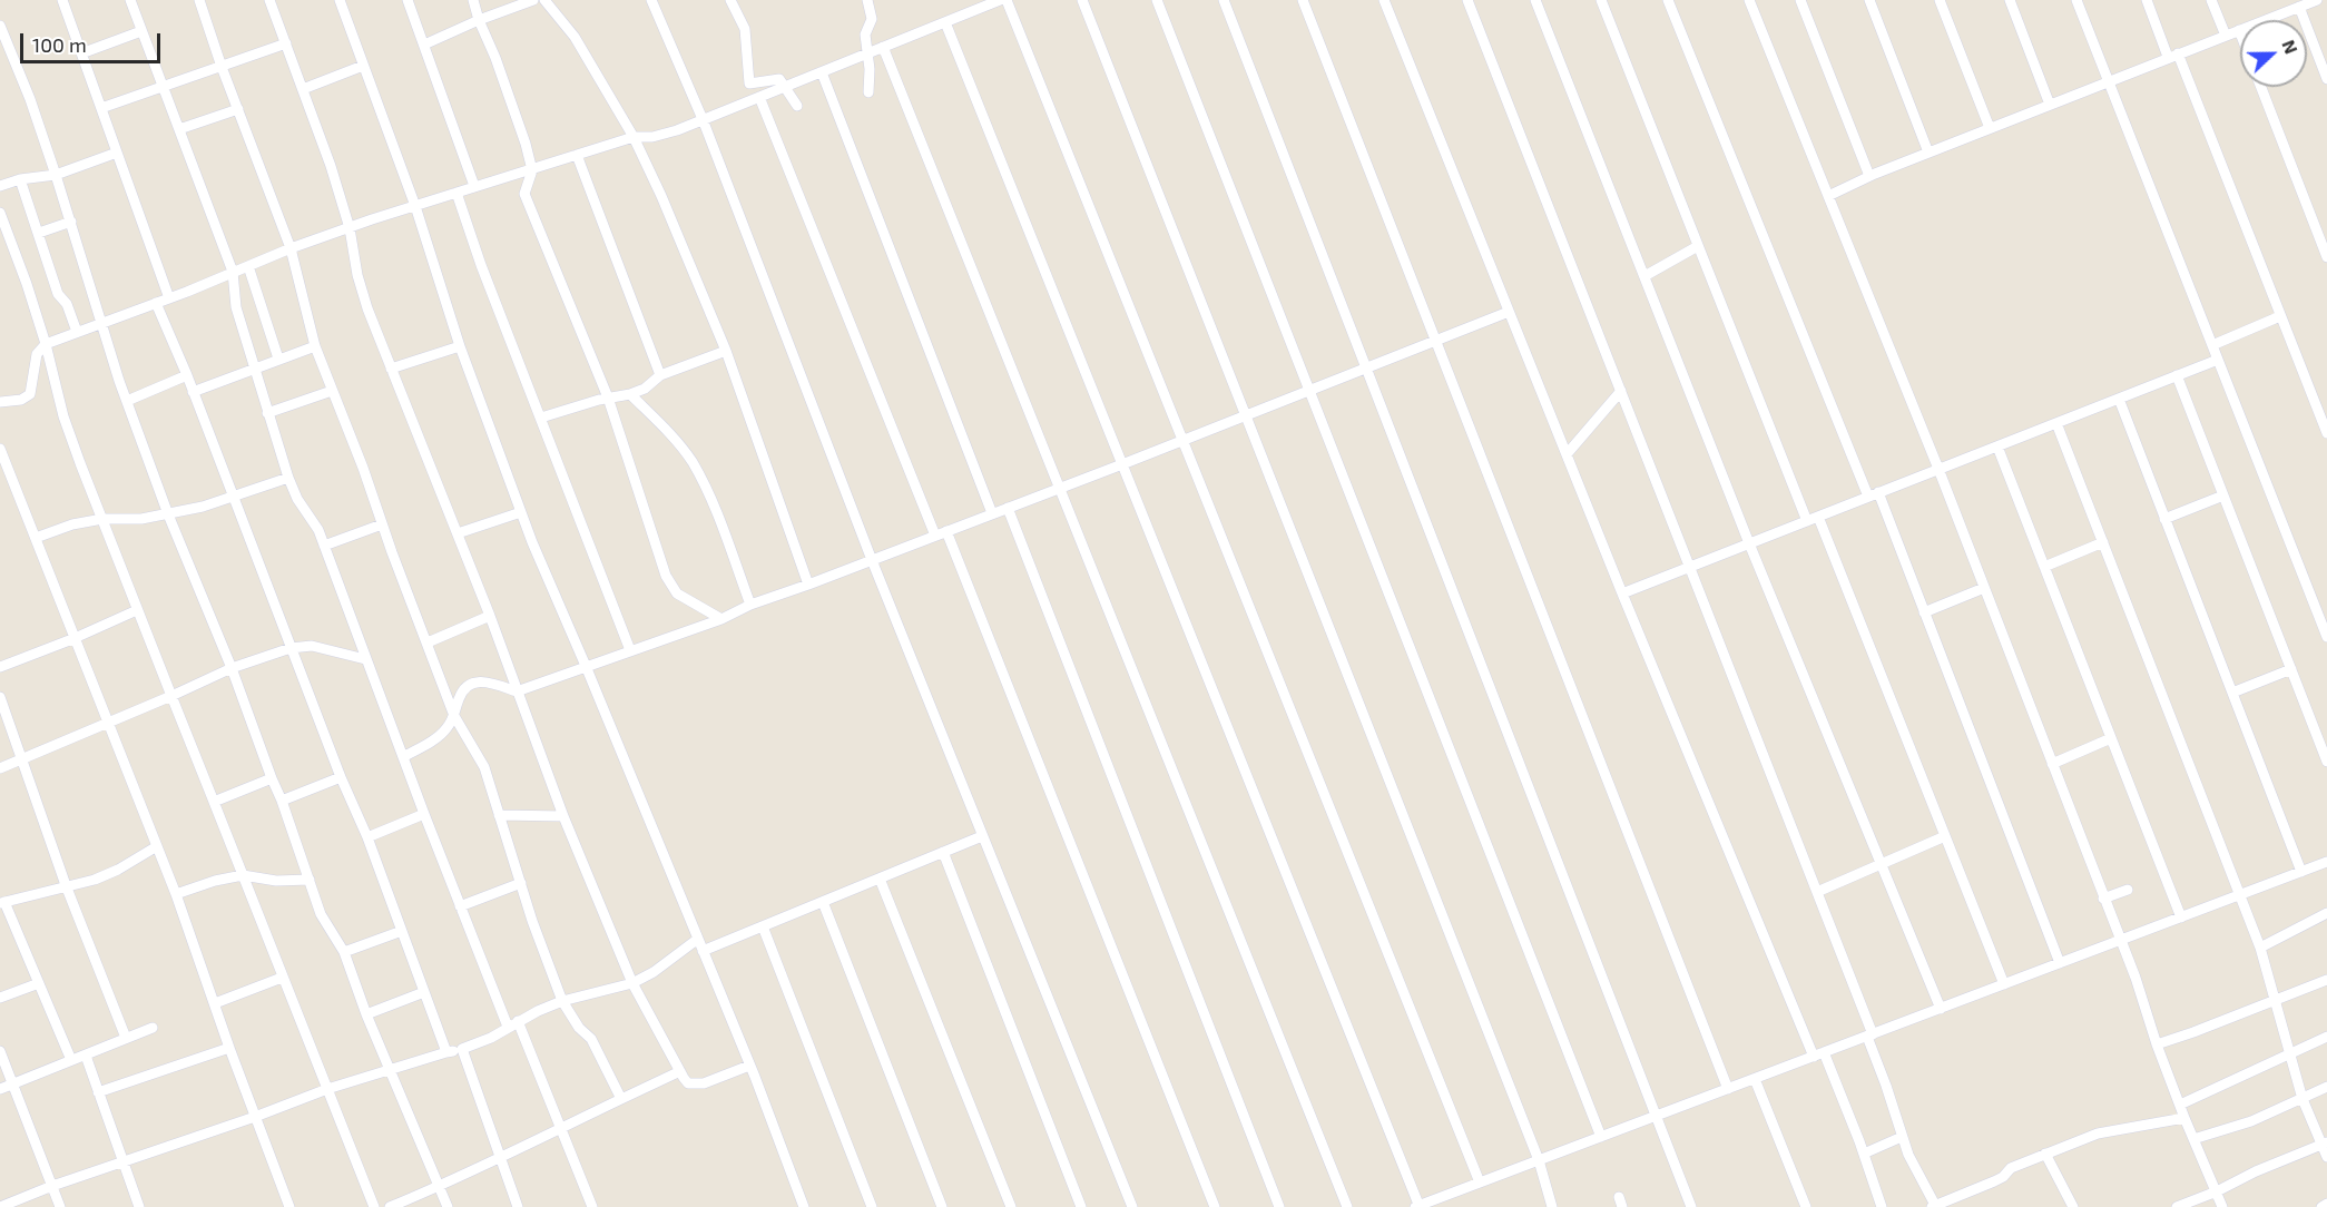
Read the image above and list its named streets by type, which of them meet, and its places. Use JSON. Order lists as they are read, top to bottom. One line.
{"scale_bar":"100 m","north":"right"}
